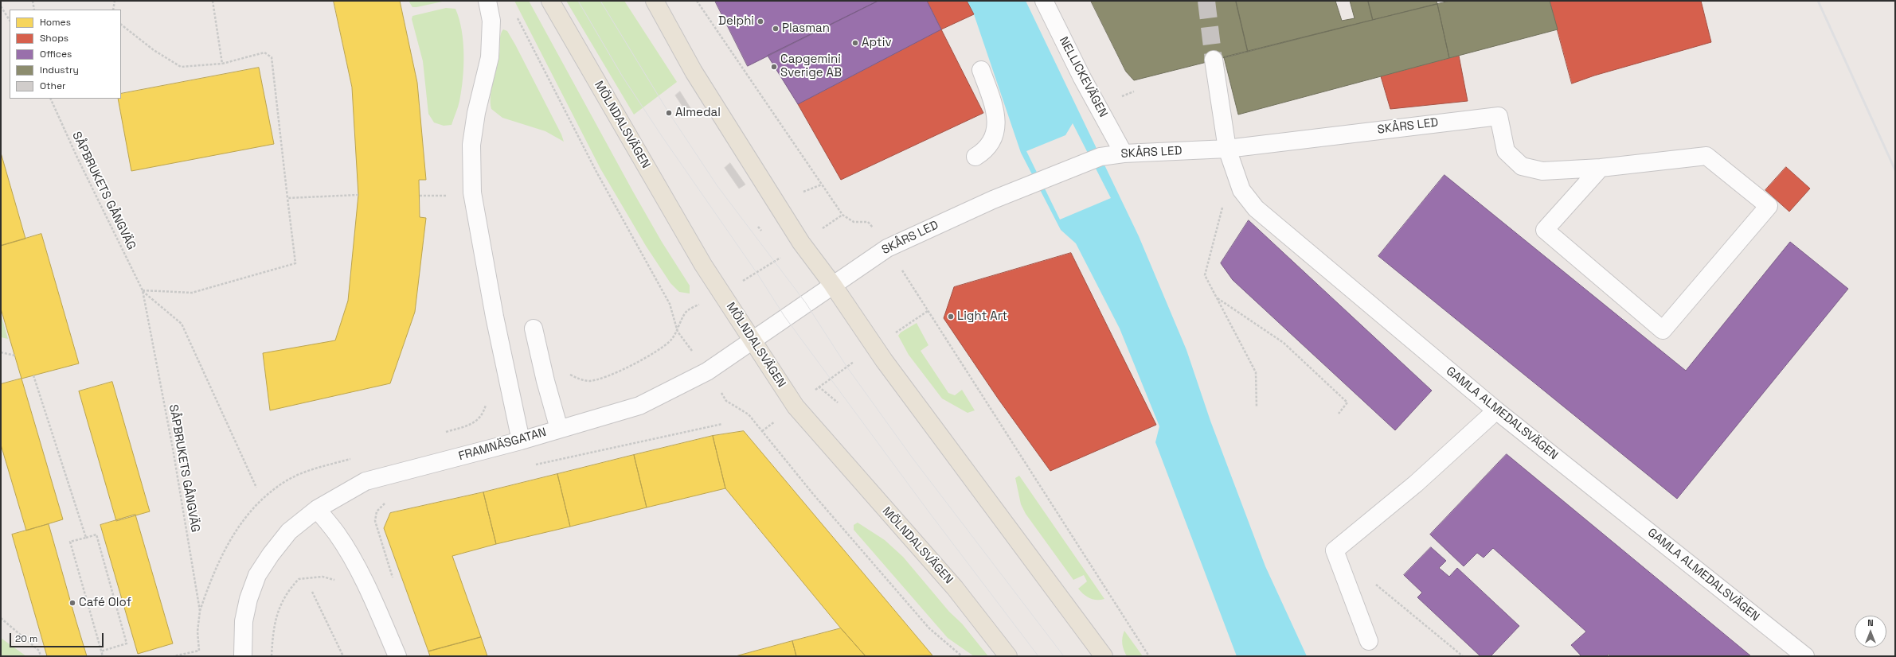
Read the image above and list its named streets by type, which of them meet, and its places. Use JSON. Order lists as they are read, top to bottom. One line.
{"streets":{"main road":["MÖLNDALSVÄGEN"],"street":["NELLICKEVÄGEN","SKÅRS LED","GAMLA ALMEDALSVÄGEN","FRAMNÄSGATAN"],"path":["SÅPBRUKETS GÅNGVÄG"]},"crossings":[["NELLICKEVÄGEN","SKÅRS LED"],["MÖLNDALSVÄGEN","FRAMNÄSGATAN"],["SKÅRS LED","GAMLA ALMEDALSVÄGEN"],["SKÅRS LED","FRAMNÄSGATAN"]],"places":["Delphi","Plasman","Aptiv","Capgemini Sverige AB","Almedal","Light Art","Café Olof"],"legend":["Homes","Shops","Offices","Industry","Other"],"scale_bar":"20 m","north":"top"}
